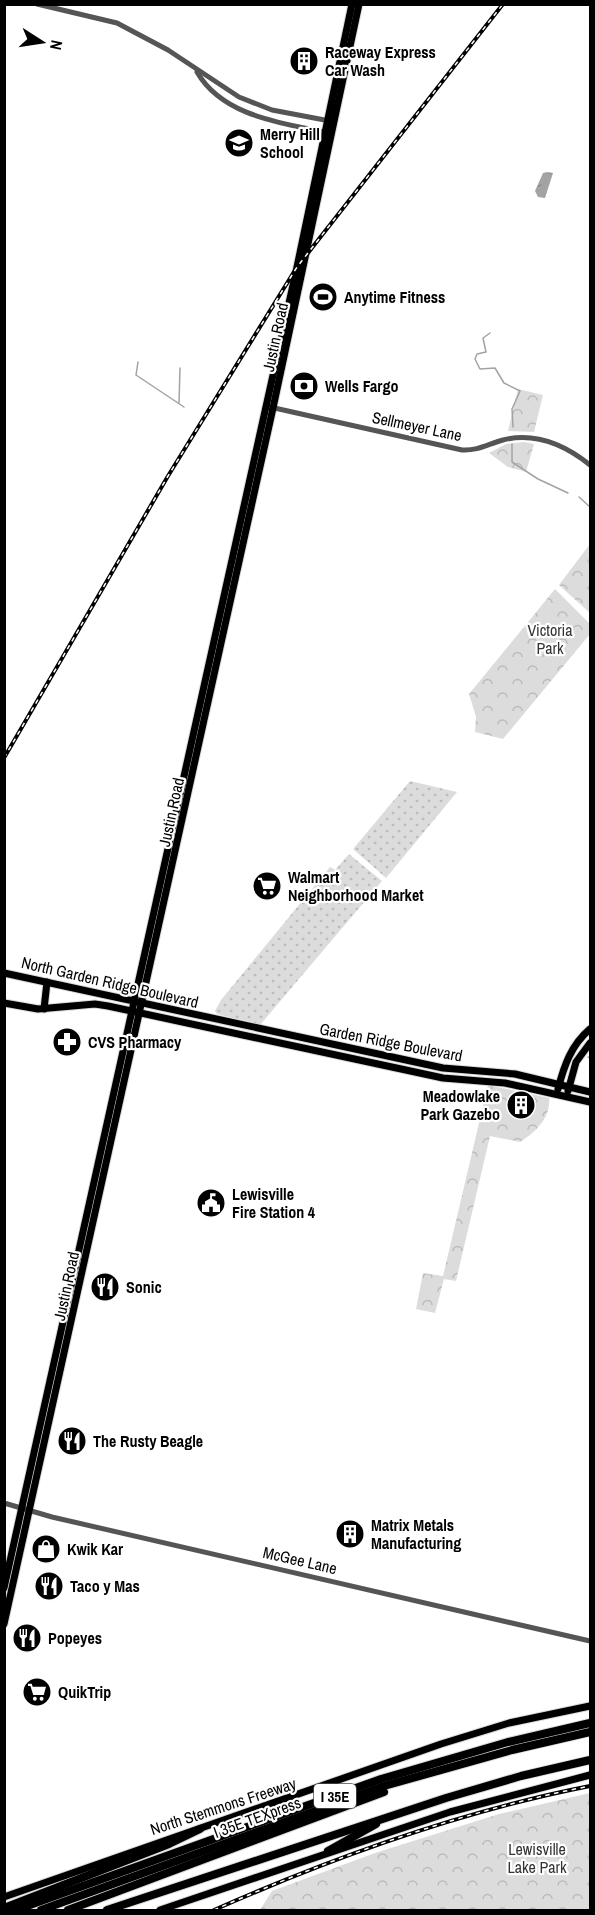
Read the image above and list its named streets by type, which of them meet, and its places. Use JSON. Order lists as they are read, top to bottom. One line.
{"streets":{"highway":["I 35E","North Stemmons Freeway","I 35E TEXpress"],"main road":["Justin Road","North Garden Ridge Boulevard","Garden Ridge Boulevard"],"street":["Sellmeyer Lane","McGee Lane"]},"crossings":[["Justin Road","Sellmeyer Lane"],["Justin Road","North Garden Ridge Boulevard"],["Justin Road","McGee Lane"],["North Garden Ridge Boulevard","Garden Ridge Boulevard"]],"parks":["Victoria Park","Lewisville Lake Park"],"places":{"building":["Raceway Express Car Wash","Meadowlake Park Gazebo","Matrix Metals Manufacturing"],"school or university":["Merry Hill School"],"sports":["Anytime Fitness"],"bank":["Wells Fargo"],"supermarket":["Walmart Neighborhood Market","QuikTrip"],"pharmacy":["CVS Pharmacy"],"public building":["Lewisville Fire Station 4"],"restaurant":["Sonic","The Rusty Beagle","Taco y Mas","Popeyes"],"shop":["Kwik Kar"]},"north":"right"}
